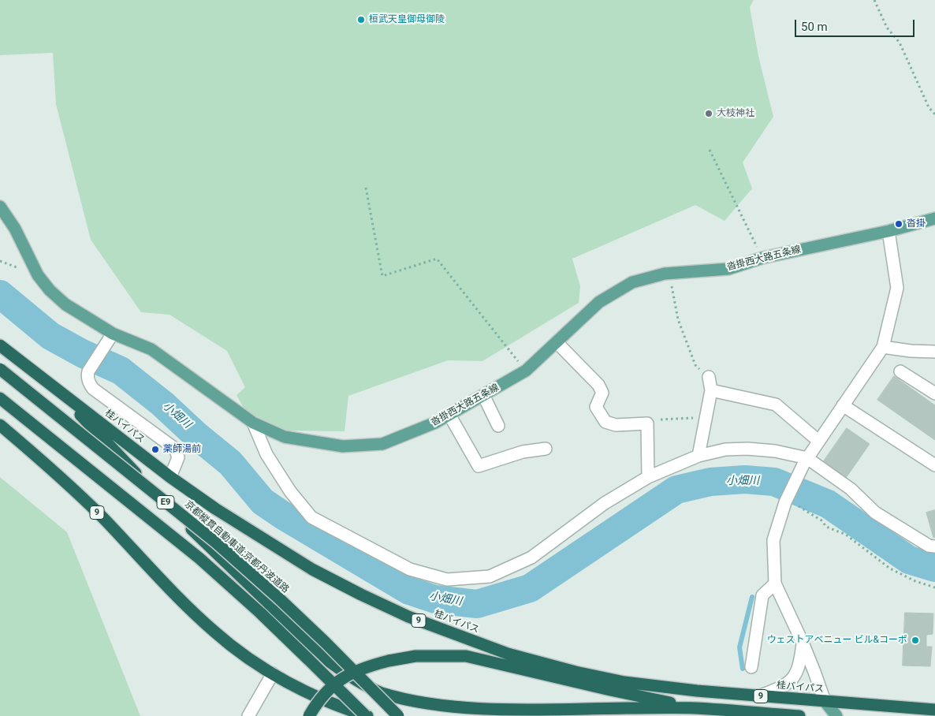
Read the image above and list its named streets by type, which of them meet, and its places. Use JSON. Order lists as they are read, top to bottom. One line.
{"streets":{"highway":["桂バイパス","E9","9","京都縦貫自動車道;京都丹波道路"],"main road":["沓掛西大路五条線"]},"crossings":[["E9","9"]],"water":["小畑川"],"places":["桓武天皇御母御陵","大枝神社","沓掛","薬師湯前","ウェストアベニュー ビル&コーポ"],"scale_bar":"50 m"}
